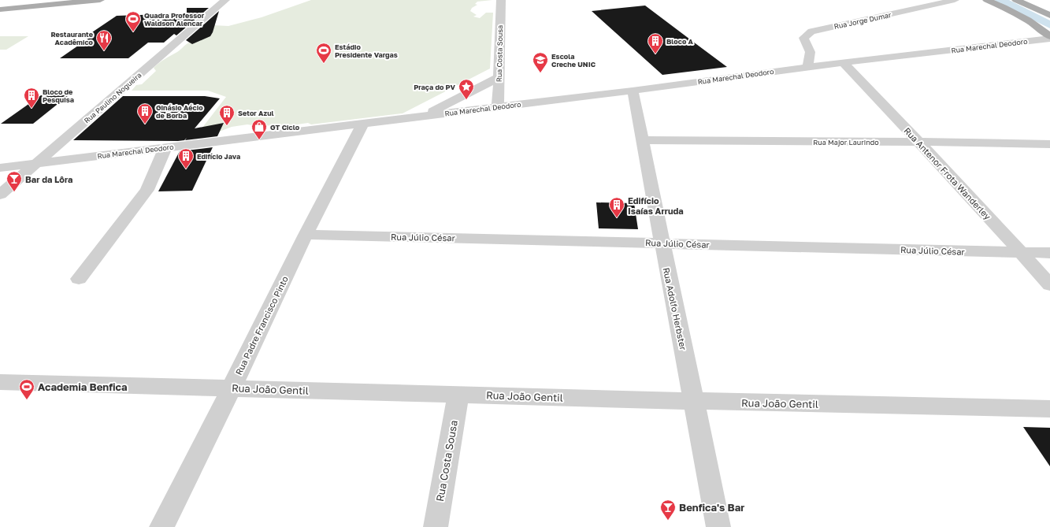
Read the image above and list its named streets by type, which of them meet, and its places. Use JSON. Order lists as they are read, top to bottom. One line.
{"streets":{"street":["Rua Jorge Dumar","Rua Marechal Deodoro","Rua Costa Sousa","Rua Paulino Nogueira","Rua Major Laurindo","Rua Antenor Frota Wanderley","Rua Júlio César","Rua Adolfo Herbster","Rua Padre Francisco Pinto","Rua João Gentil"]},"crossings":[["Rua Marechal Deodoro","Rua Costa Sousa"],["Rua Marechal Deodoro","Rua Paulino Nogueira"],["Rua Marechal Deodoro","Rua Antenor Frota Wanderley"],["Rua Marechal Deodoro","Rua Adolfo Herbster"],["Rua Marechal Deodoro","Rua Padre Francisco Pinto"],["Rua Costa Sousa","Rua João Gentil"],["Rua Major Laurindo","Rua Antenor Frota Wanderley"],["Rua Major Laurindo","Rua Adolfo Herbster"],["Rua Antenor Frota Wanderley","Rua Júlio César"],["Rua Júlio César","Rua Adolfo Herbster"],["Rua Júlio César","Rua Padre Francisco Pinto"],["Rua Adolfo Herbster","Rua João Gentil"],["Rua Padre Francisco Pinto","Rua João Gentil"]],"places":{"sports":["Quadra Professor Waldson Alencar","Estádio Presidente Vargas","Academia Benfica"],"restaurant":["Restaurante Acadêmico"],"building":["Bloco A","Bloco de Pesquisa","Ginásio Aécio de Borba","Setor Azul","Edifício Java","Edifício Isaías Arruda"],"school or university":["Escola Creche UNIC"],"place":["Praça do PV"],"shop":["GT Ciclo"],"bar":["Bar da Lôra","Benfica's Bar"]}}
